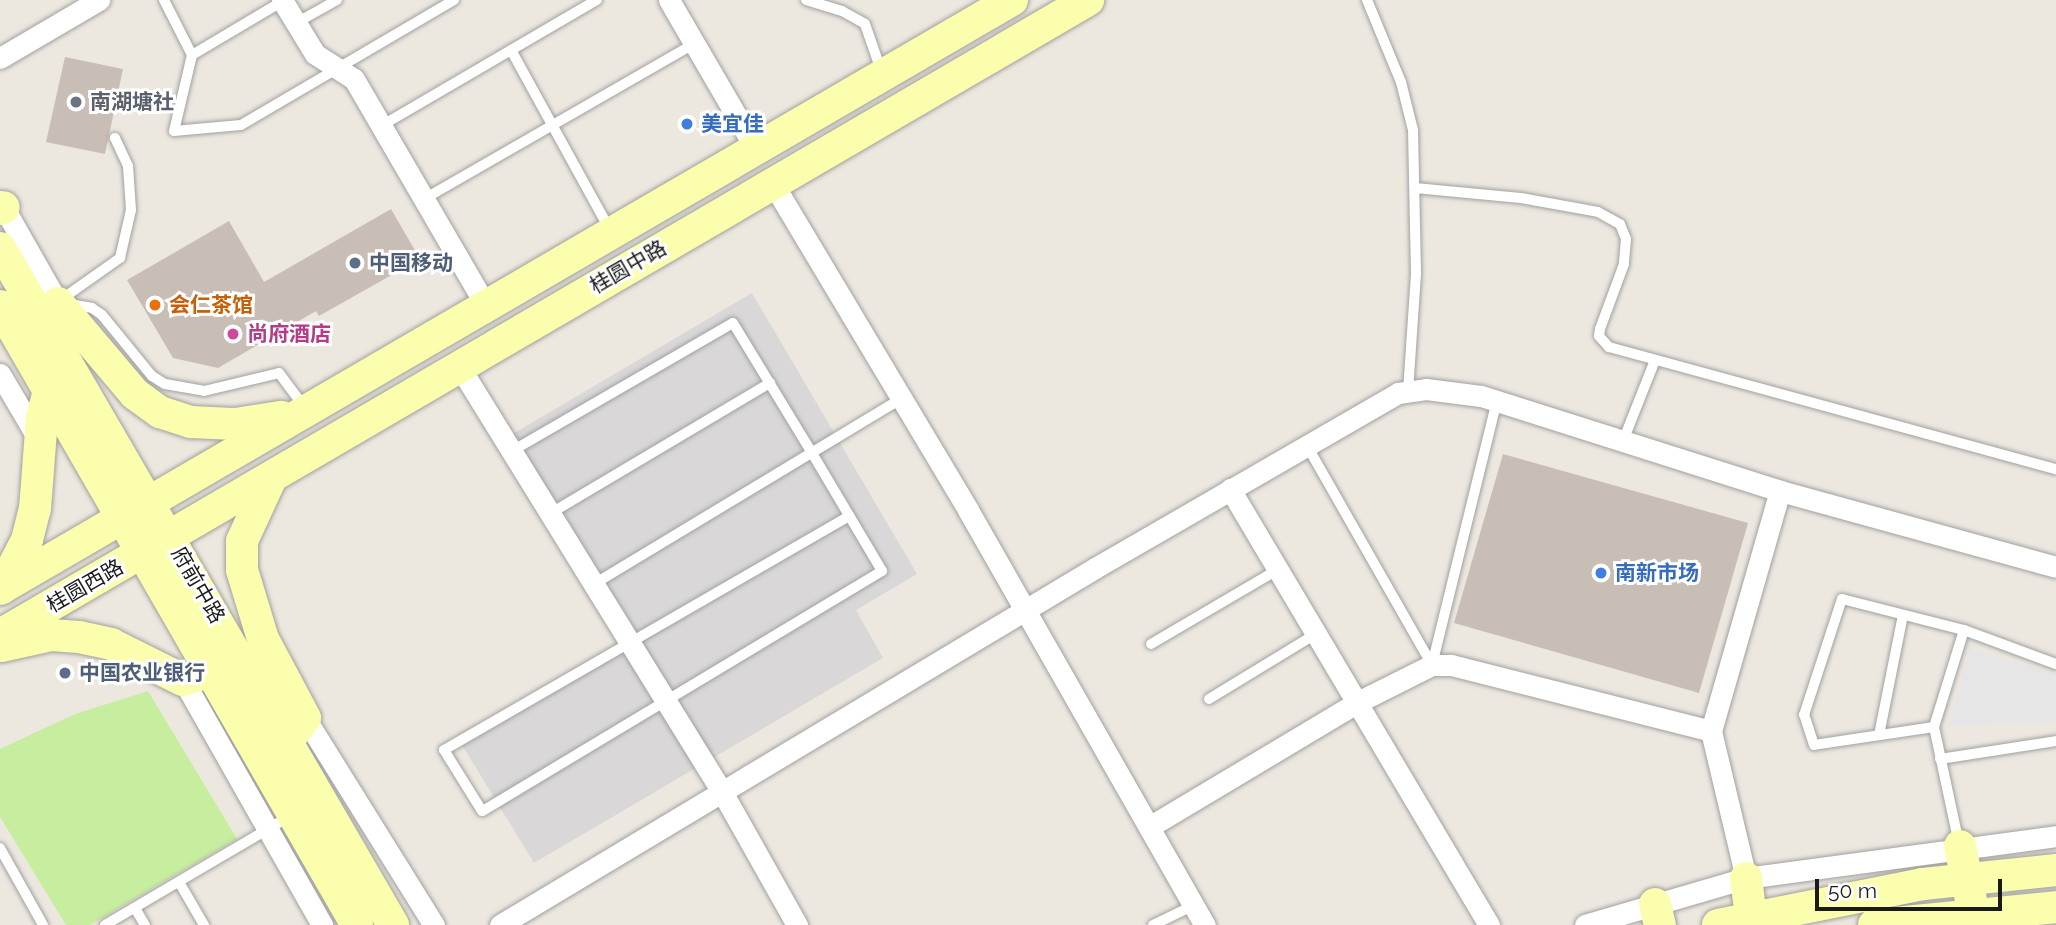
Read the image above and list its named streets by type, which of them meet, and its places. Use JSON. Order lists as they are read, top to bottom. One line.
{"streets":{"main road":["桂圆中路","府前中路","桂圆西路"]},"crossings":[["桂圆中路","府前中路"],["桂圆中路","桂圆西路"],["府前中路","桂圆西路"]],"places":["南湖塘社","美宜佳","中国移动","会仁茶馆","尚府酒店","南新市场","中国农业银行"],"scale_bar":"50 m"}
